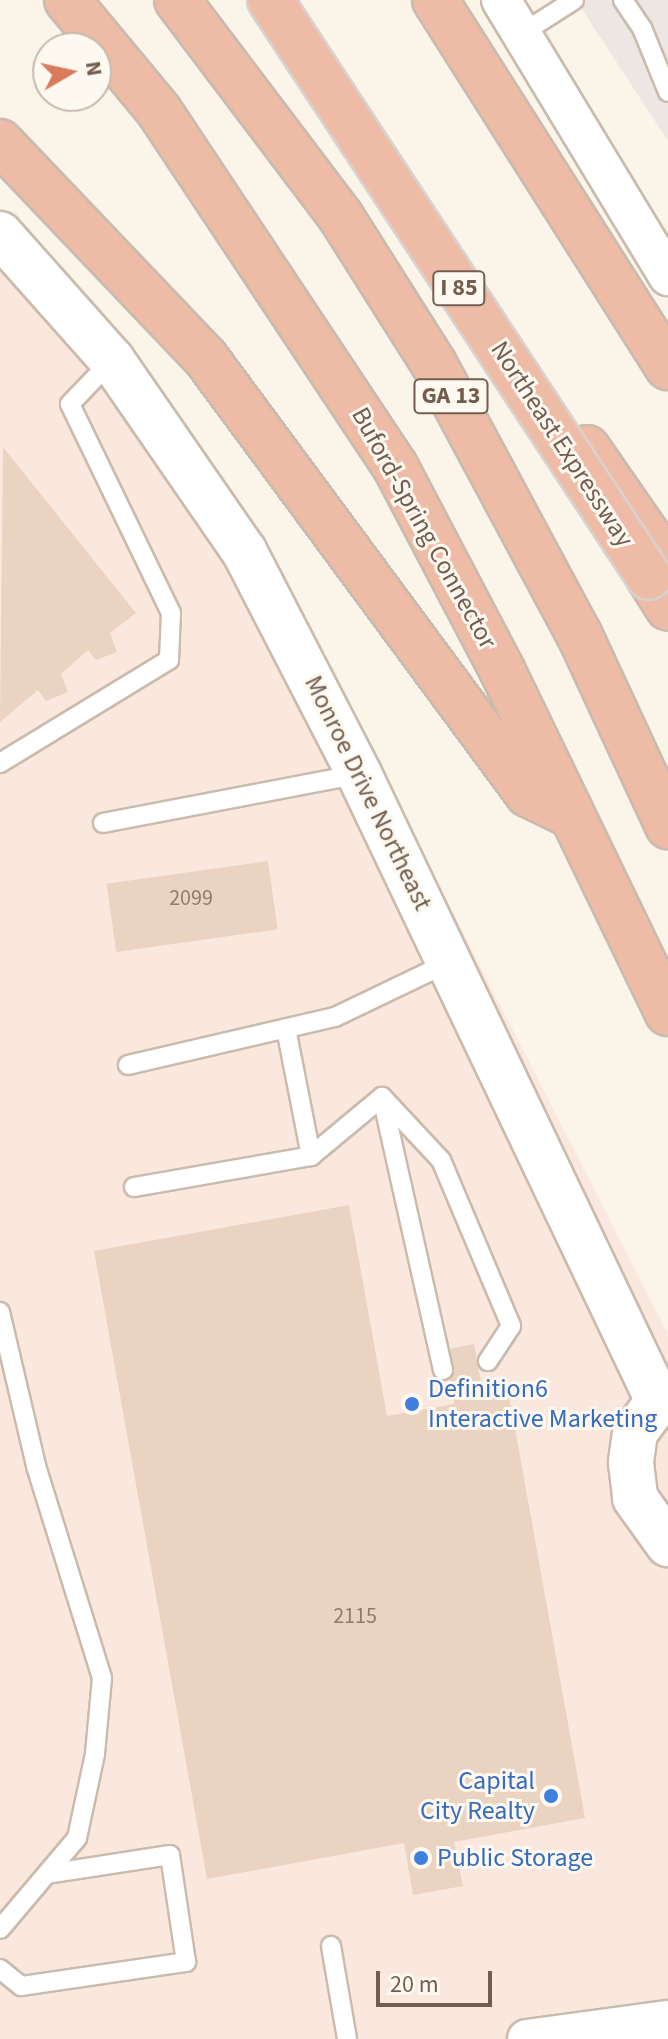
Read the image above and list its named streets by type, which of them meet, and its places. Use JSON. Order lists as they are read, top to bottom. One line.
{"streets":{"highway":["I 85","GA 13","Northeast Expressway","Buford-Spring Connector"],"main road":["Monroe Drive Northeast"]},"places":["Definition6 Interactive Marketing","Capital City Realty","Public Storage"],"house_numbers":["2099","2115"],"scale_bar":"20 m","north":"right"}
